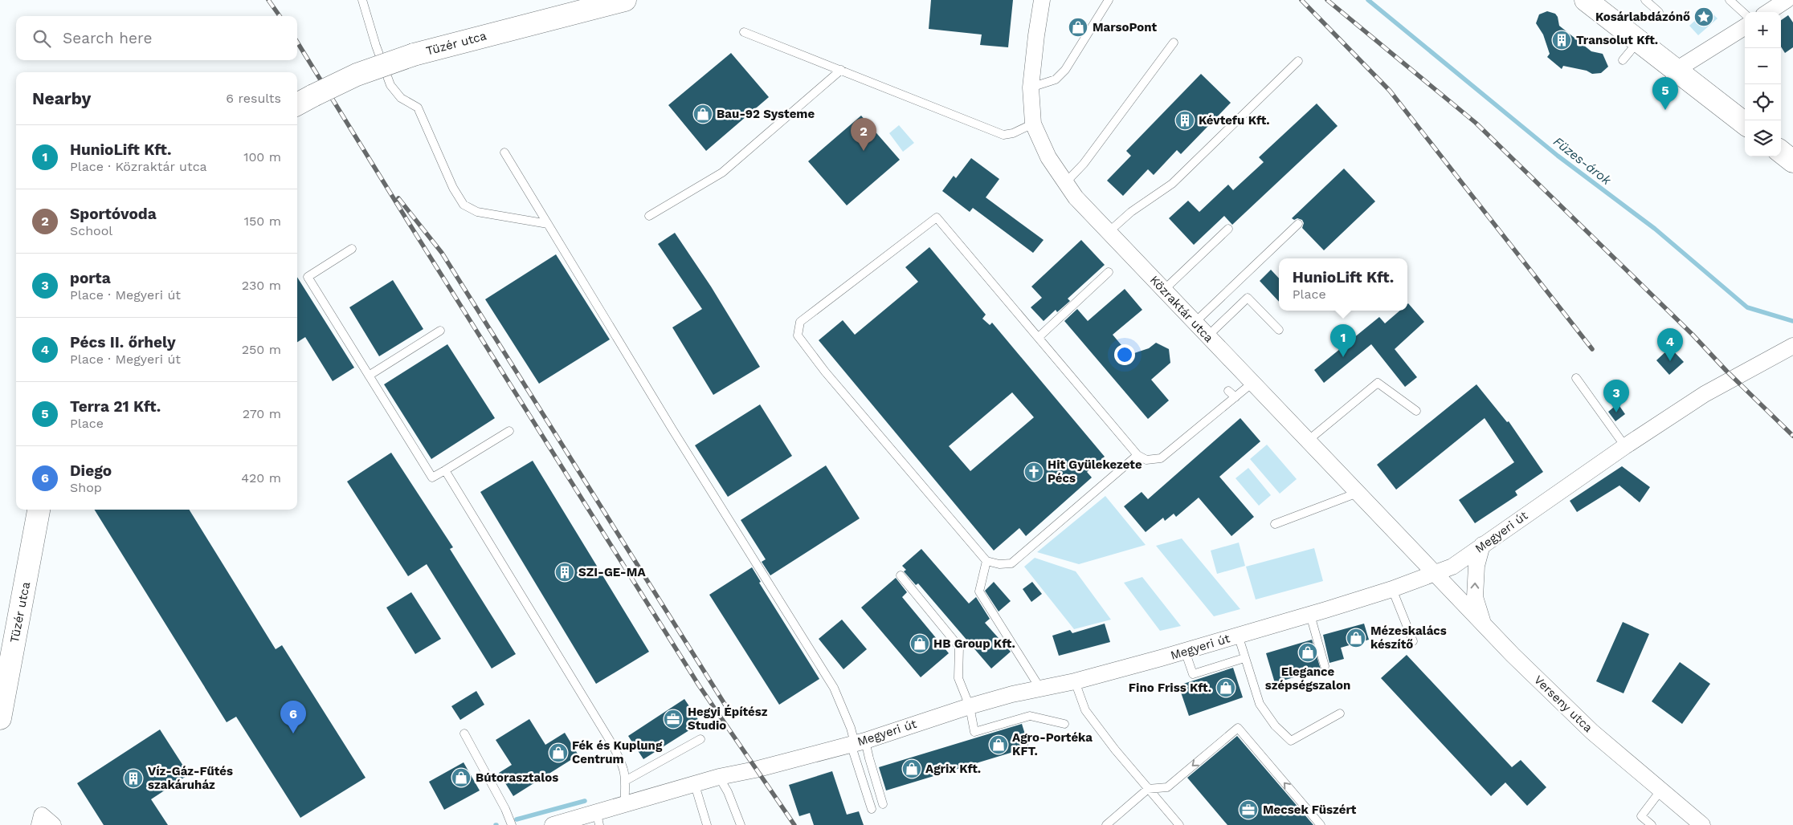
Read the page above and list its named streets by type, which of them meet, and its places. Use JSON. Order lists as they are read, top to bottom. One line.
{"streets":{"street":["Tüzér utca","Közraktár utca","Megyeri út","Verseny utca"]},"crossings":[["Közraktár utca","Megyeri út"],["Közraktár utca","Verseny utca"],["Megyeri út","Verseny utca"]],"water":["Füzes-árok"],"places":{"place":["Kosárlabdázónő"],"shop":["MarsoPont","Bau-92 Systeme","Mézeskalács készítő","HB Group Kft.","Elegance szépségszalon","Fino Friss Kft.","Agro-Portéka KFT.","Fék és Kuplung Centrum","Agrix Kft.","Bútorasztalos"],"building":["Transolut Kft.","Kévtefu Kft.","SZI-GE-MA","Víz-Gáz-Fűtés szakáruház"],"church":["Hit Gyülekezete Pécs"],"office":["Hegyi Építész Studio","Mecsek Füszért"]},"page":{"map_buttons":["+","−"],"search":"Search here","heading":["Nearby","6 results"],"pins":["5","2","1","4","3","6"],"list":[{"mark":"1","name":"HunioLift Kft.","note":"Place · Közraktár utca","value":"100 m"},{"mark":"2","name":"Sportóvoda","note":"School","value":"150 m"},{"mark":"3","name":"porta","note":"Place · Megyeri út","value":"230 m"},{"mark":"4","name":"Pécs II. őrhely","note":"Place · Megyeri út","value":"250 m"},{"mark":"5","name":"Terra 21 Kft.","note":"Place","value":"270 m"},{"mark":"6","name":"Diego","note":"Shop","value":"420 m"}],"popup":["HunioLift Kft.","Place"]}}
